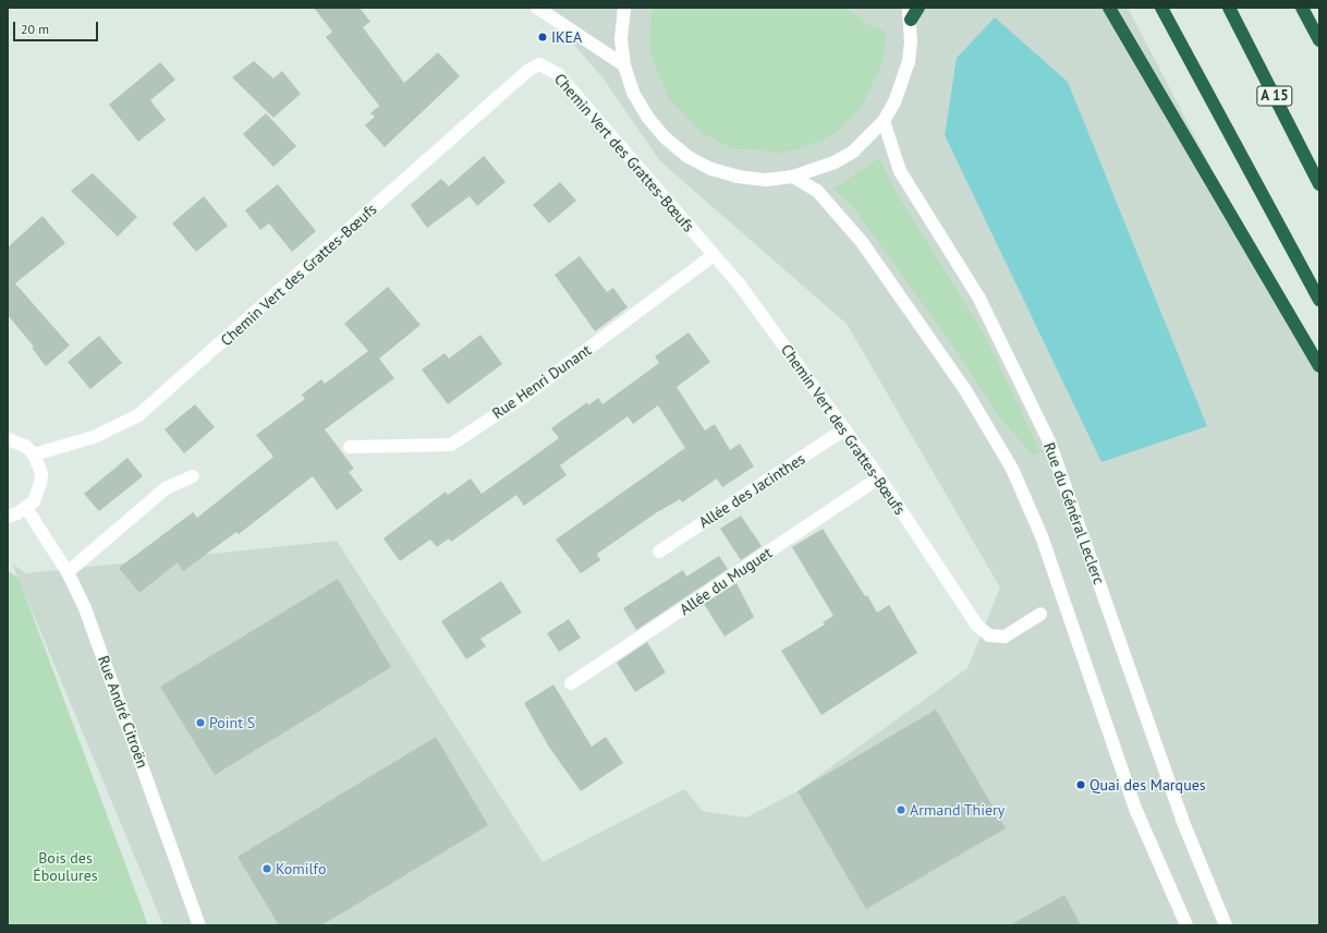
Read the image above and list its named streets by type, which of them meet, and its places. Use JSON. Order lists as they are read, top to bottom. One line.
{"streets":{"highway":["A 15"],"main road":["Chemin Vert des Grattes-Bœufs","Rue Henri Dunant","Allée des Jacinthes","Rue du Général Leclerc","Allée du Muguet","Rue André Citroën"]},"crossings":[["Chemin Vert des Grattes-Bœufs","Rue Henri Dunant"],["Chemin Vert des Grattes-Bœufs","Allée des Jacinthes"],["Chemin Vert des Grattes-Bœufs","Allée du Muguet"]],"parks":["Bois des Éboulures"],"places":["IKEA","Point S","Quai des Marques","Armand Thiery","Komilfo"],"scale_bar":"20 m"}
